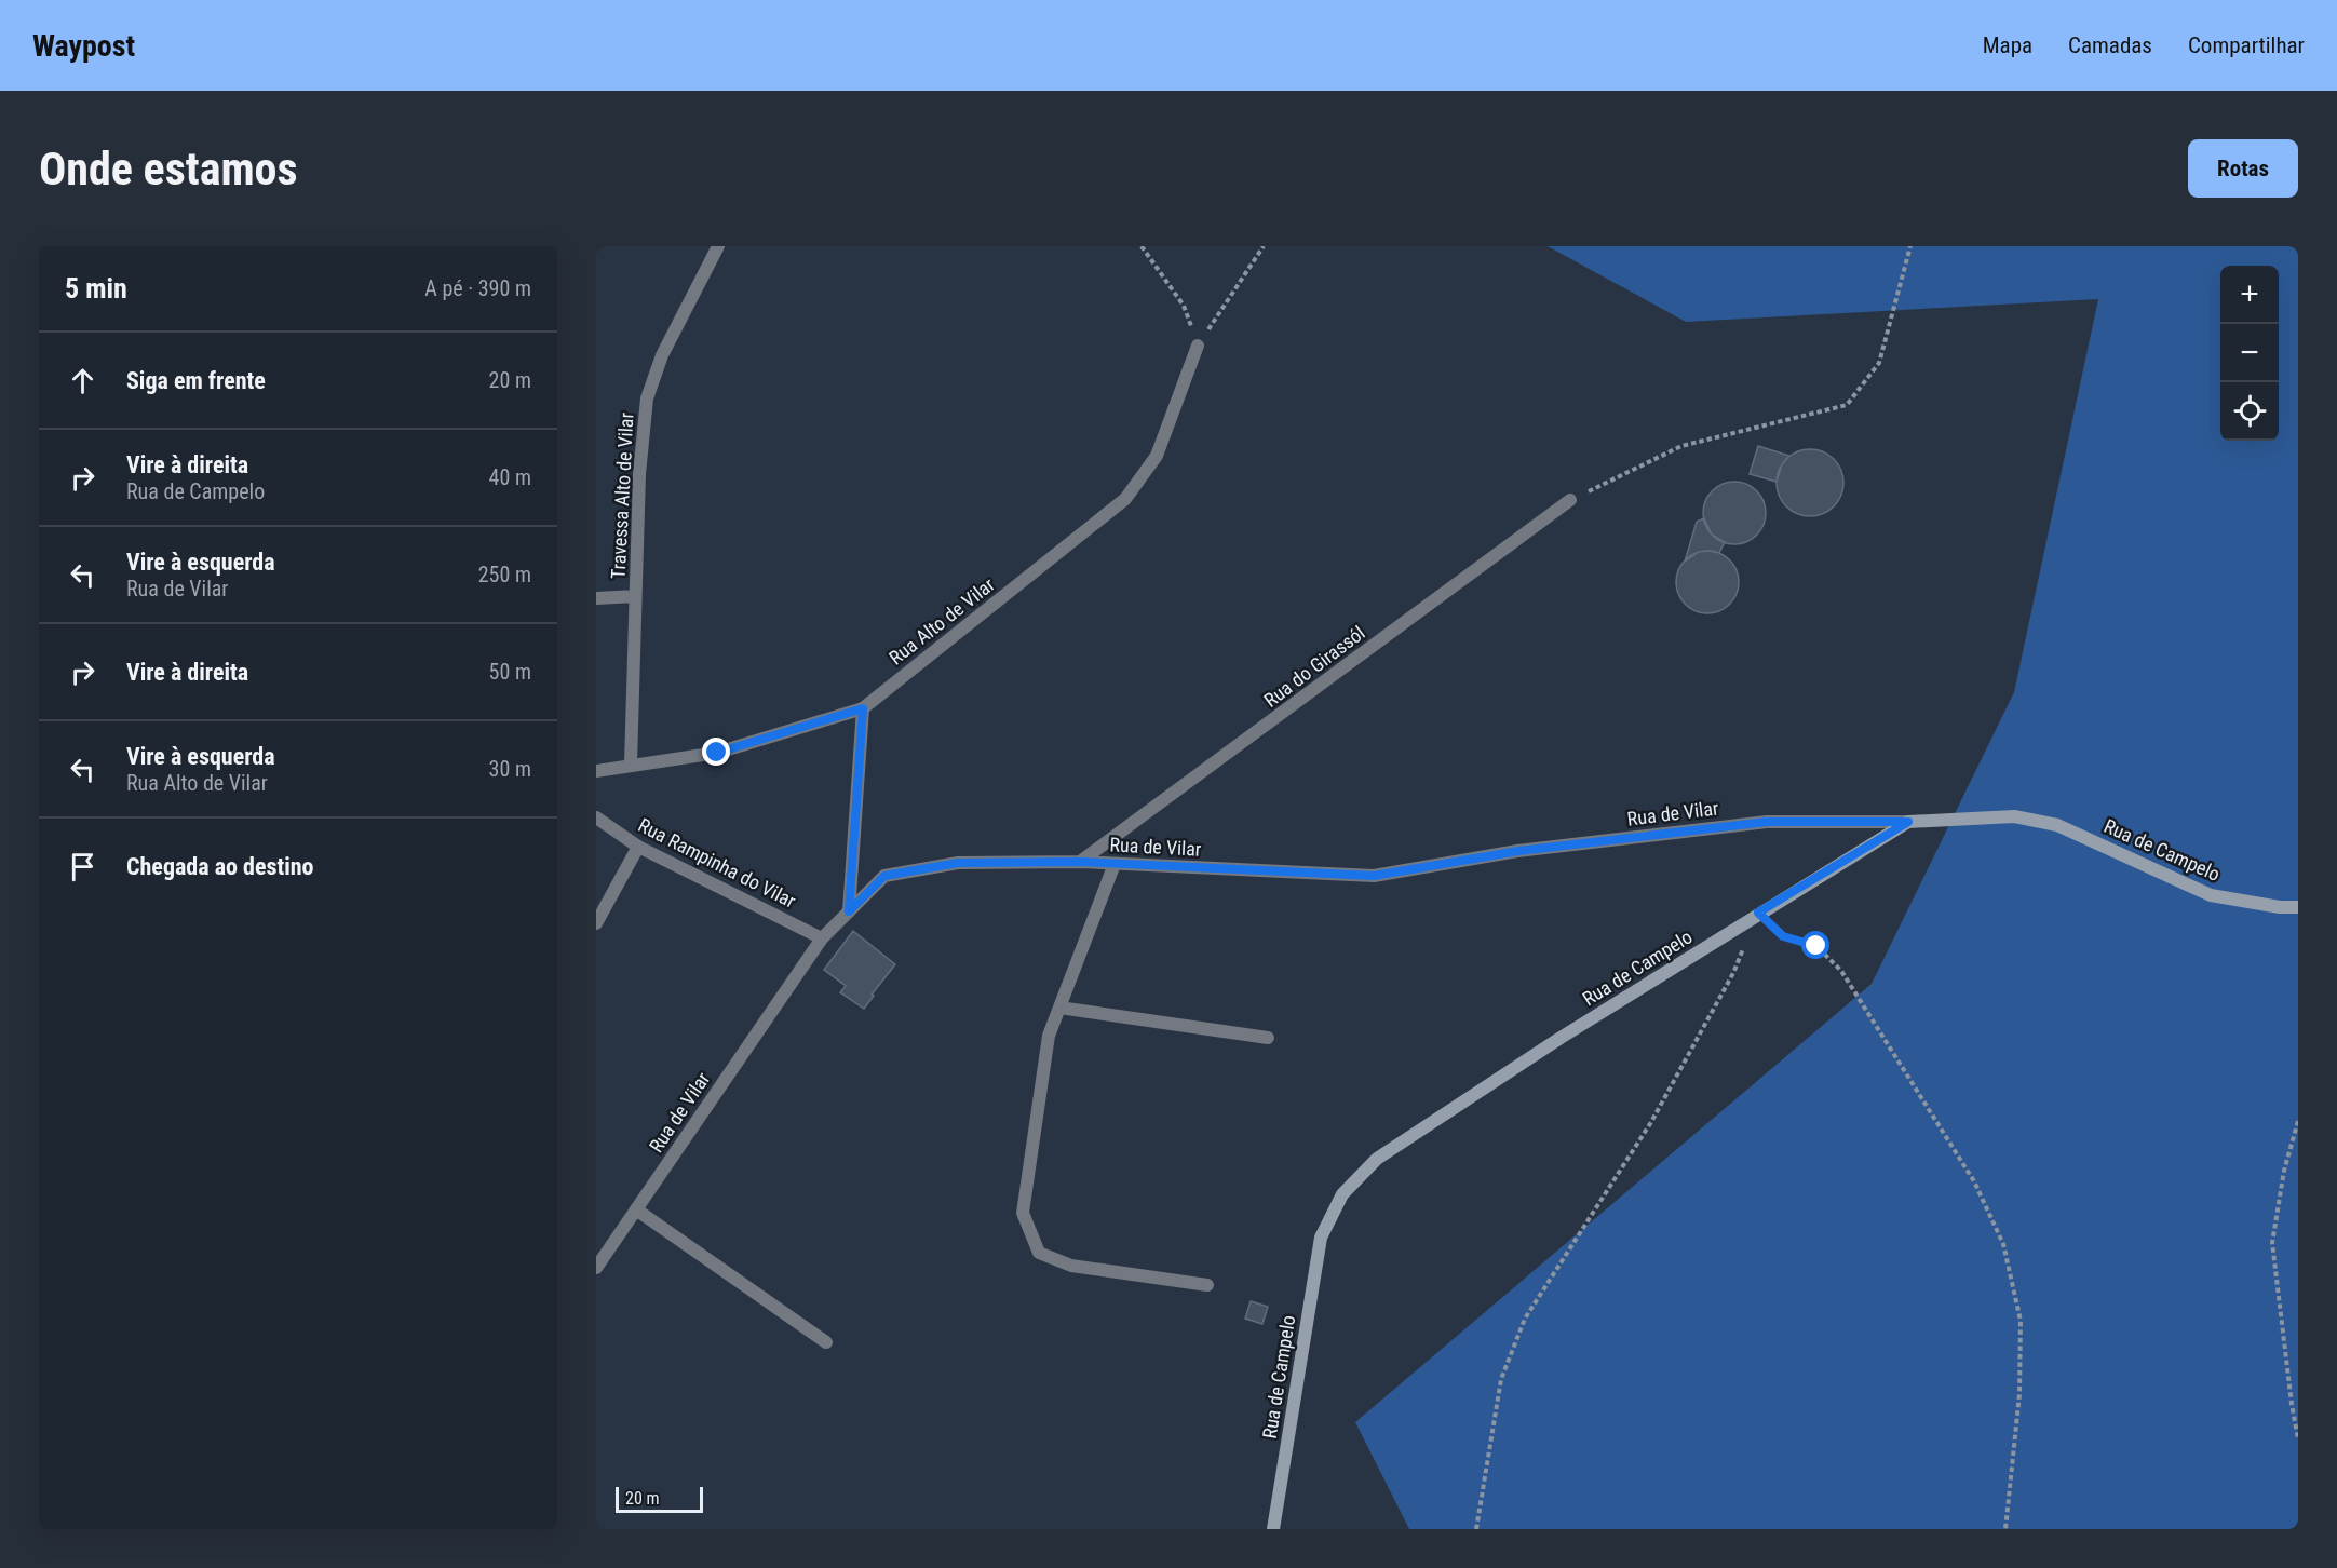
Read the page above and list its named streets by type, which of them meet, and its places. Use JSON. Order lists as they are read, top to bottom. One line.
{"streets":{"main road":["Rua de Campelo"],"street":["Travessa Alto de Vilar","Rua Alto de Vilar","Rua do Girassól","Rua de Vilar","Rua Rampinha do Vilar"]},"crossings":[["Travessa Alto de Vilar","Rua Alto de Vilar"],["Rua do Girassól","Rua de Vilar"],["Rua de Vilar","Rua de Campelo"],["Rua de Vilar","Rua Rampinha do Vilar"]],"scale_bar":"20 m","page":{"header":"Waypost","nav":["Mapa","Camadas","Compartilhar"],"buttons":"Rotas","title":"Onde estamos","heading":["5 min","A pé · 390 m"],"map_buttons":["+","−"],"list":[["Siga em frente","20 m"],["Vire à direita","Rua de Campelo","40 m"],["Vire à esquerda","Rua de Vilar","250 m"],["Vire à direita","50 m"],["Vire à esquerda","Rua Alto de Vilar","30 m"],"Chegada ao destino"],"scale":"20 m"}}
